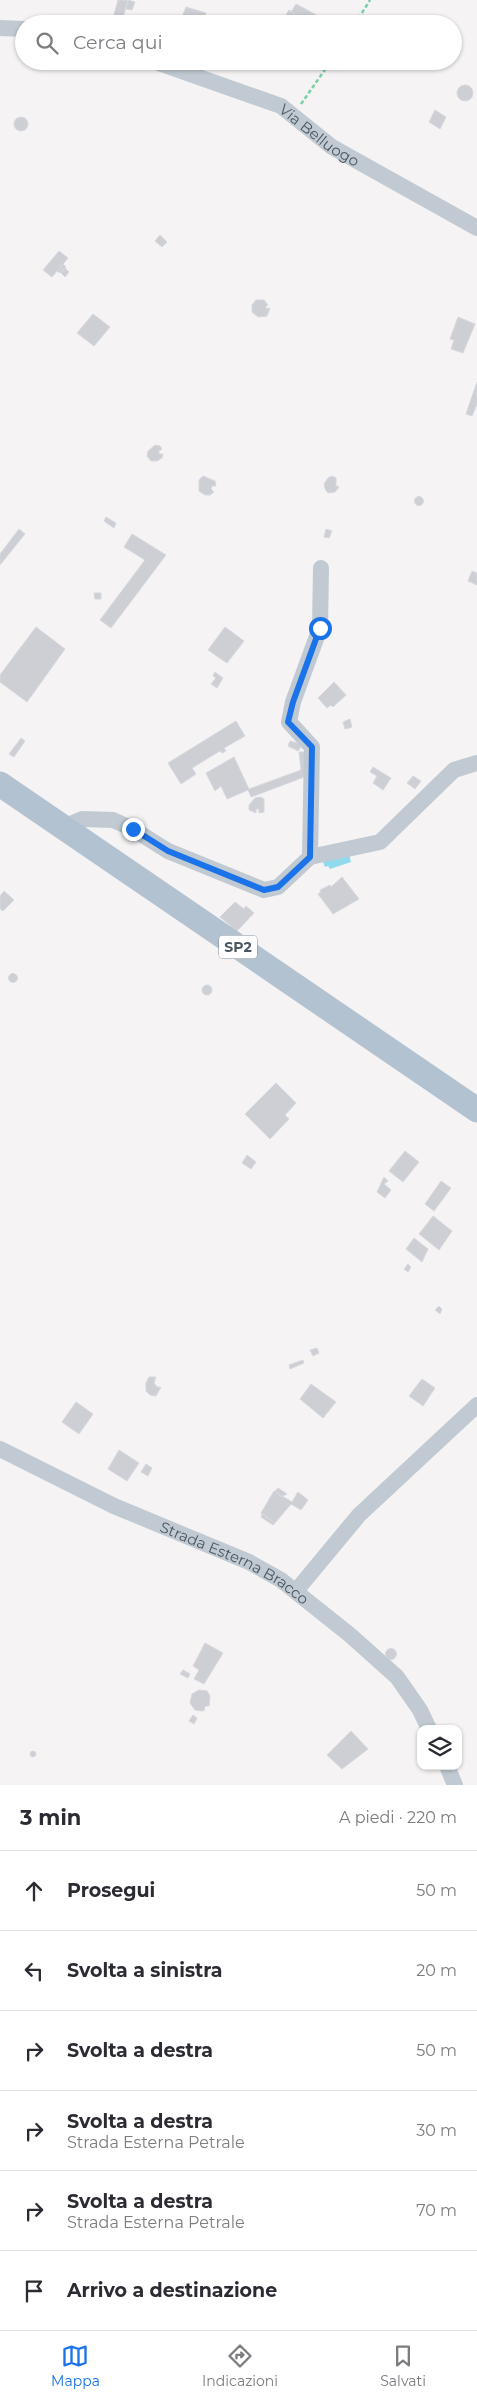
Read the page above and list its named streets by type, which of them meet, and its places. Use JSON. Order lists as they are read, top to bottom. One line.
{"streets":{"main road":["SP2"],"street":["Via Belluogo","Strada Esterna Bracco"]},"page":{"search":"Cerca qui","heading":["3 min","A piedi · 220 m"],"list":[["Prosegui","50 m"],["Svolta a sinistra","20 m"],["Svolta a destra","50 m"],["Svolta a destra","Strada Esterna Petrale","30 m"],["Svolta a destra","Strada Esterna Petrale","70 m"],"Arrivo a destinazione"],"nav":["Mappa","Indicazioni","Salvati"]}}
